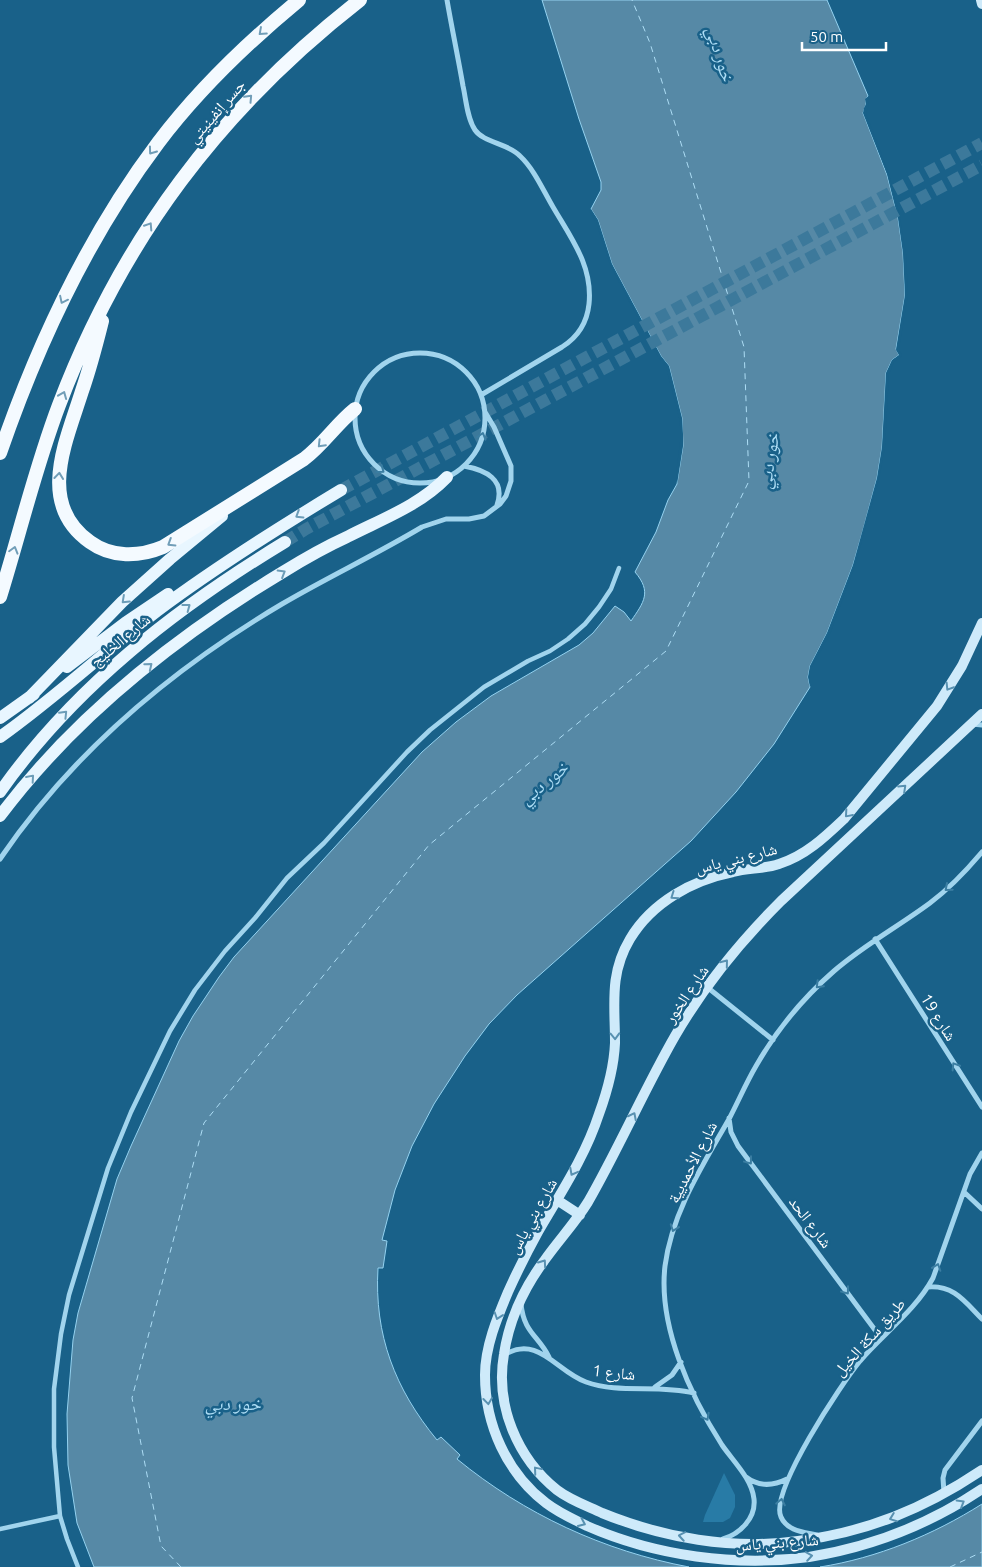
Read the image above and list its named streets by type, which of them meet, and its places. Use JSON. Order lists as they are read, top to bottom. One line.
{"streets":{"highway":["جسر إنفينيتي"],"main road":["شارع الخليج","شارع بني ياس","شارع الخور"],"street":["شارع 19","شارع الأحمديية","شارع الحد","طريق سكة الخيل","شارع 1"]},"crossings":[["شارع بني ياس","شارع الخور"],["شارع بني ياس","شارع الأحمديية"],["شارع بني ياس","طريق سكة الخيل"],["شارع بني ياس","شارع 1"],["شارع الخور","شارع 1"],["شارع 19","شارع الأحمديية"],["شارع الأحمديية","شارع الحد"],["شارع الأحمديية","شارع 1"],["شارع الحد","طريق سكة الخيل"]],"one_way":["شارع الخور","شارع 19","شارع الأحمديية","شارع الحد"],"water":["خور دبي"],"scale_bar":"50 m"}
